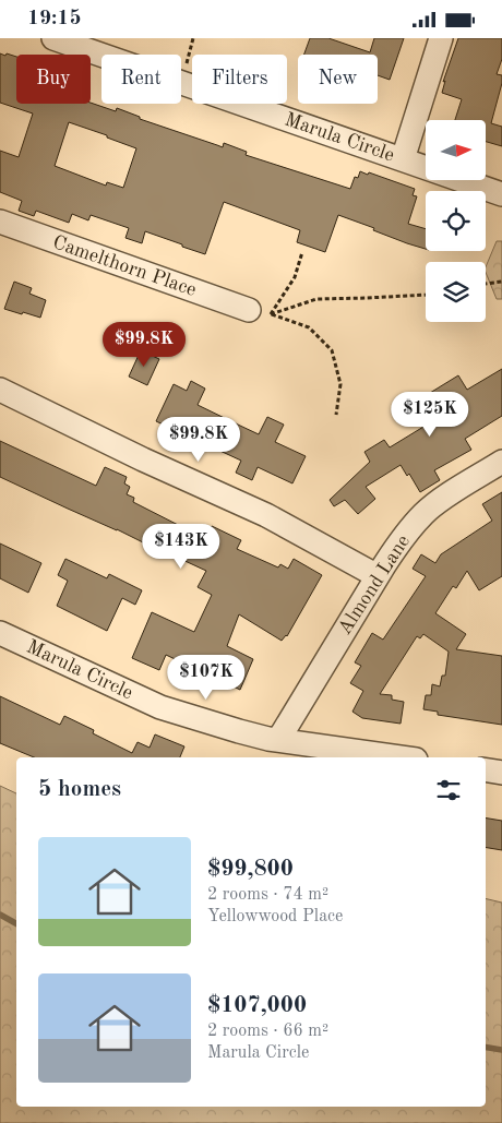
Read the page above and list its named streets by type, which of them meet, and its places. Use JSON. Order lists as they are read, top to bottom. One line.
{"streets":{"street":["Marula Circle","Camelthorn Place","Almond Lane"]},"crossings":[["Marula Circle","Almond Lane"]],"north":"right","page":{"status":"19:15","chip":["Buy","Rent","Filters","New"],"price":["$99.8K","$125K","$99.8K","$143K","$107K"],"heading":"5 homes","list":[{"name":"$99,800","note":"2 rooms · 74 m² · Yellowwood Place"},{"name":"$107,000","note":"2 rooms · 66 m² · Marula Circle"}]}}
